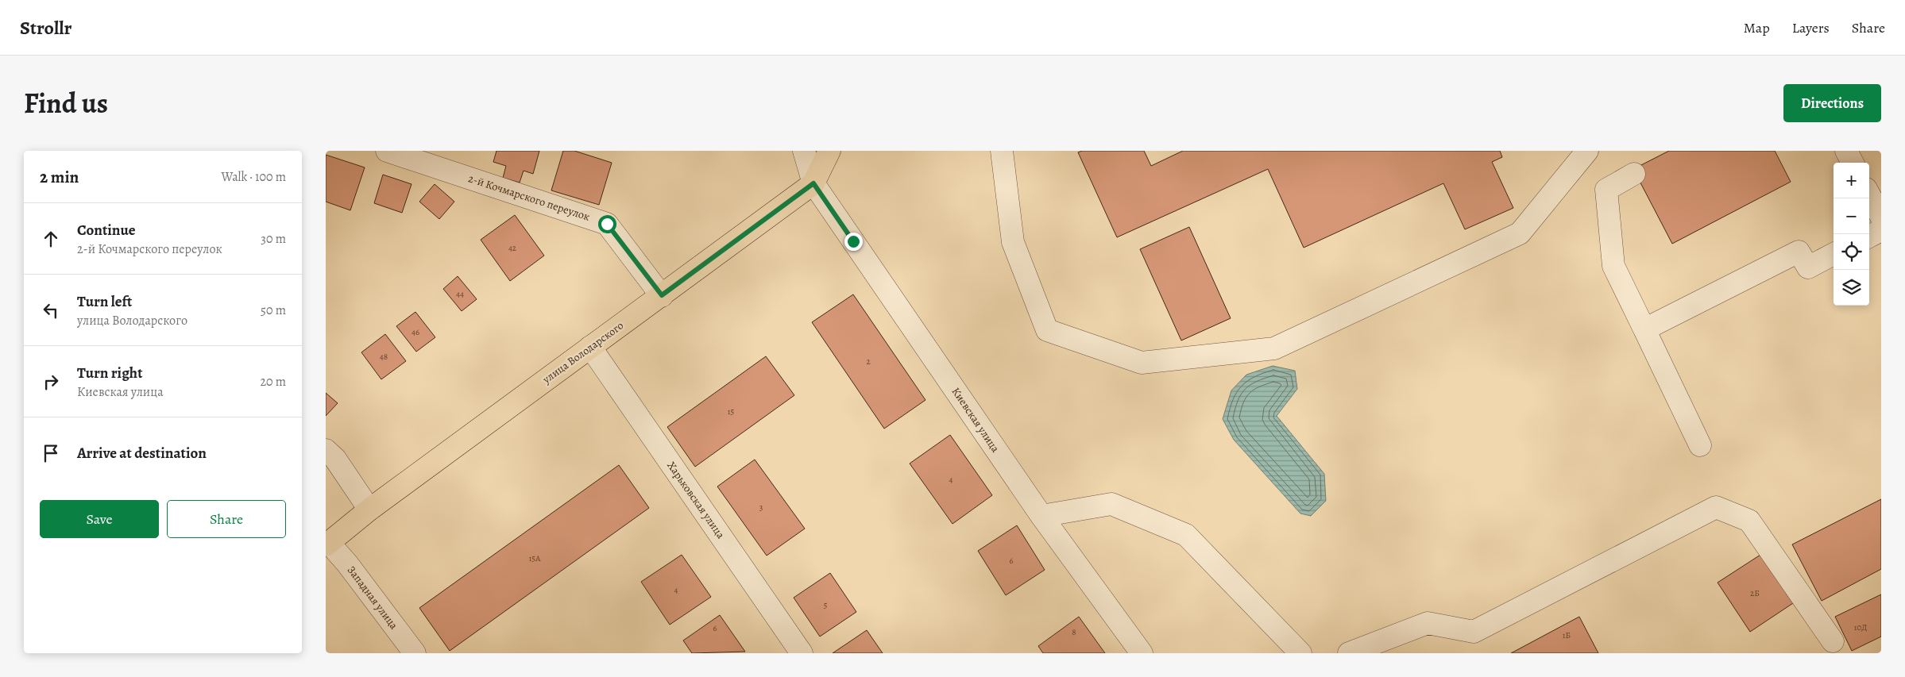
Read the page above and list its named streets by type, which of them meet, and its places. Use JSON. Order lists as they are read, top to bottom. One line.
{"streets":{"main road":["улица Володарского"],"street":["2-й Кочмарского переулок","Киевская улица","Харьковская улица","Западная улица"]},"crossings":[["2-й Кочмарского переулок","улица Володарского"],["улица Володарского","Киевская улица"],["улица Володарского","Харьковская улица"],["улица Володарского","Западная улица"]],"house_numbers":["42","44","46","48","2","15","4","3","15А","6","4","2Б","5","10Д","6","8","1Б"],"page":{"header":"Strollr","nav":["Map","Layers","Share"],"title":"Find us","buttons":["Directions",["Save","Share"]],"heading":["2 min","Walk · 100 m"],"map_buttons":["+","−"],"list":[["Continue","2-й Кочмарского переулок","30 m"],["Turn left","улица Володарского","50 m"],["Turn right","Киевская улица","20 m"],"Arrive at destination"]}}
